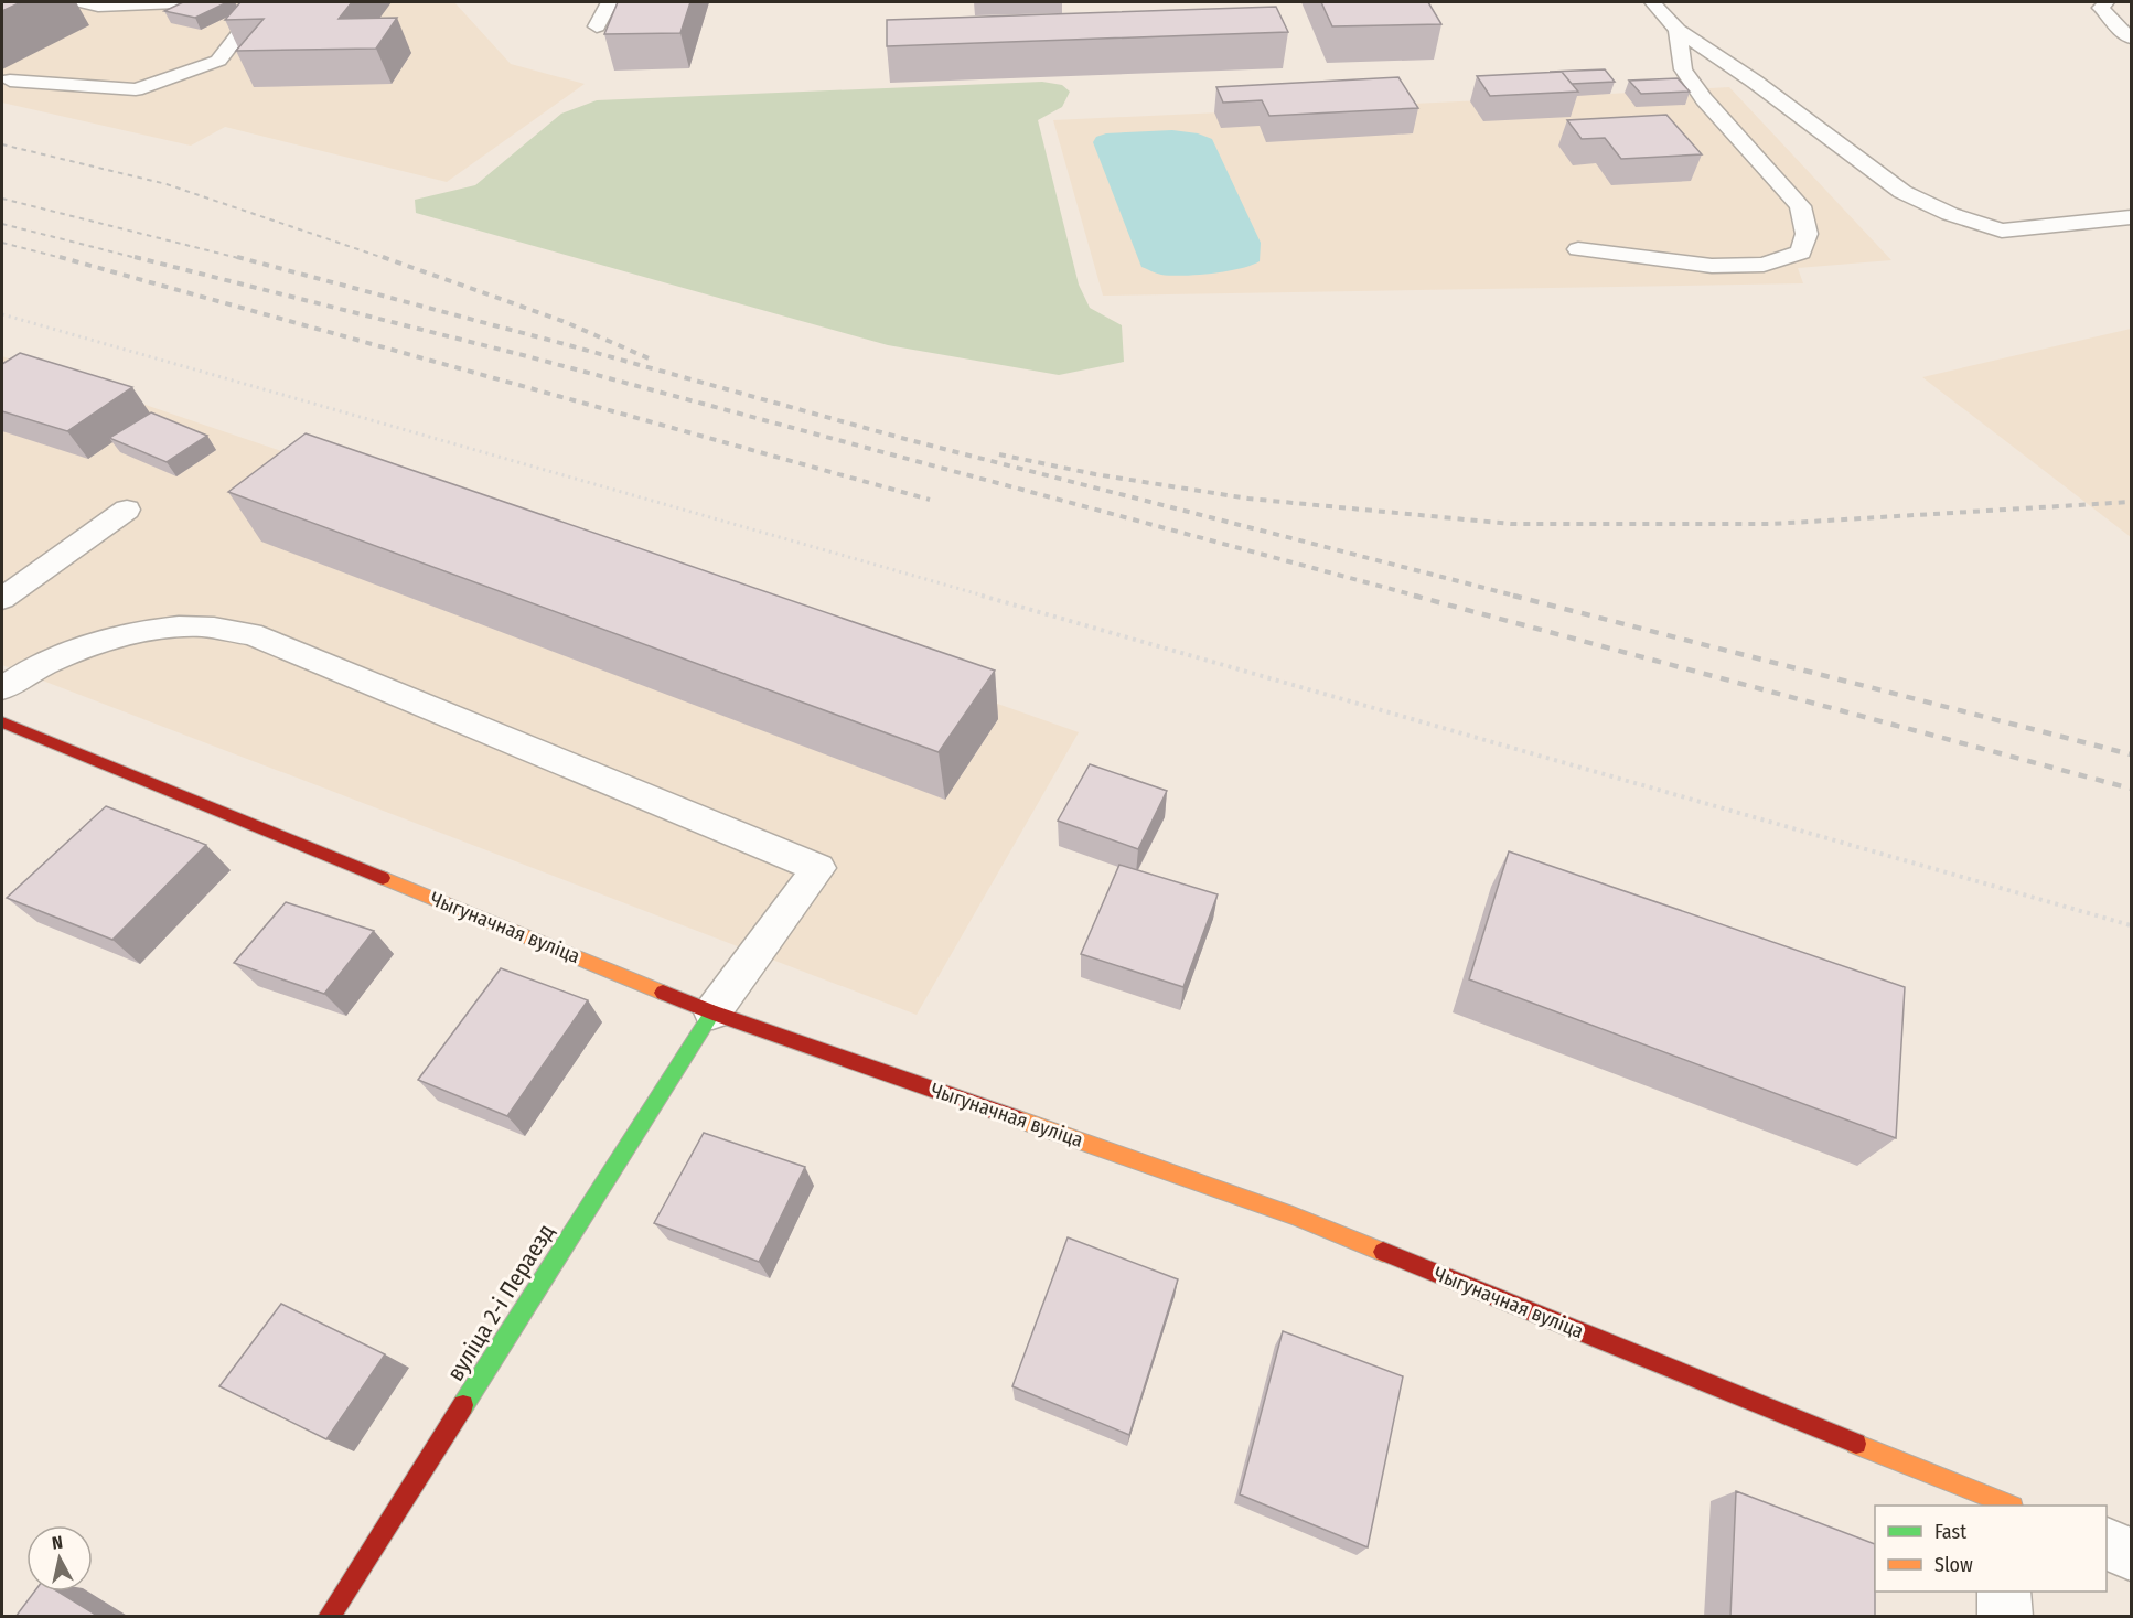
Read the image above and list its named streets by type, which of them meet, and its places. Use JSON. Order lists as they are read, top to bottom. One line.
{"streets":{"street":["Чыгуначная вуліца","вуліца 2-і Пераезд"]},"crossings":[["Чыгуначная вуліца","вуліца 2-і Пераезд"]],"legend":["Fast","Slow"],"north":"top"}
